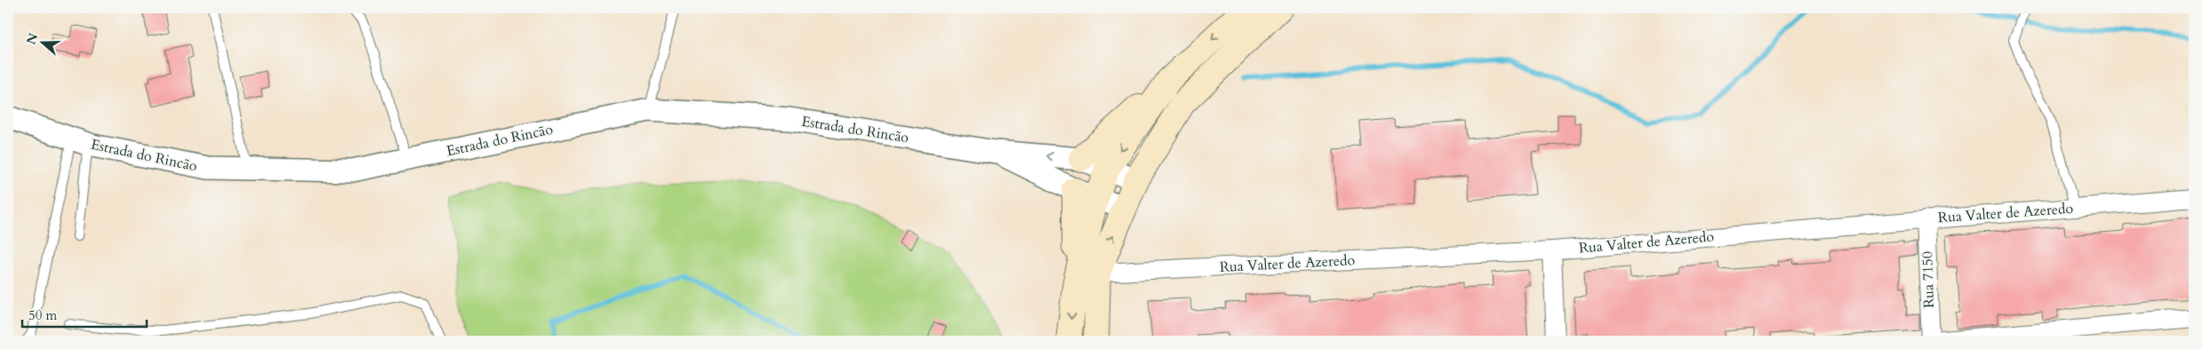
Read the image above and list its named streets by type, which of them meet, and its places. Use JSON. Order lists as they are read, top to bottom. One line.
{"streets":{"street":["Estrada do Rincão","Rua Valter de Azeredo","Rua 7150"]},"crossings":[["Rua Valter de Azeredo","Rua 7150"]],"scale_bar":"50 m","north":"left"}
